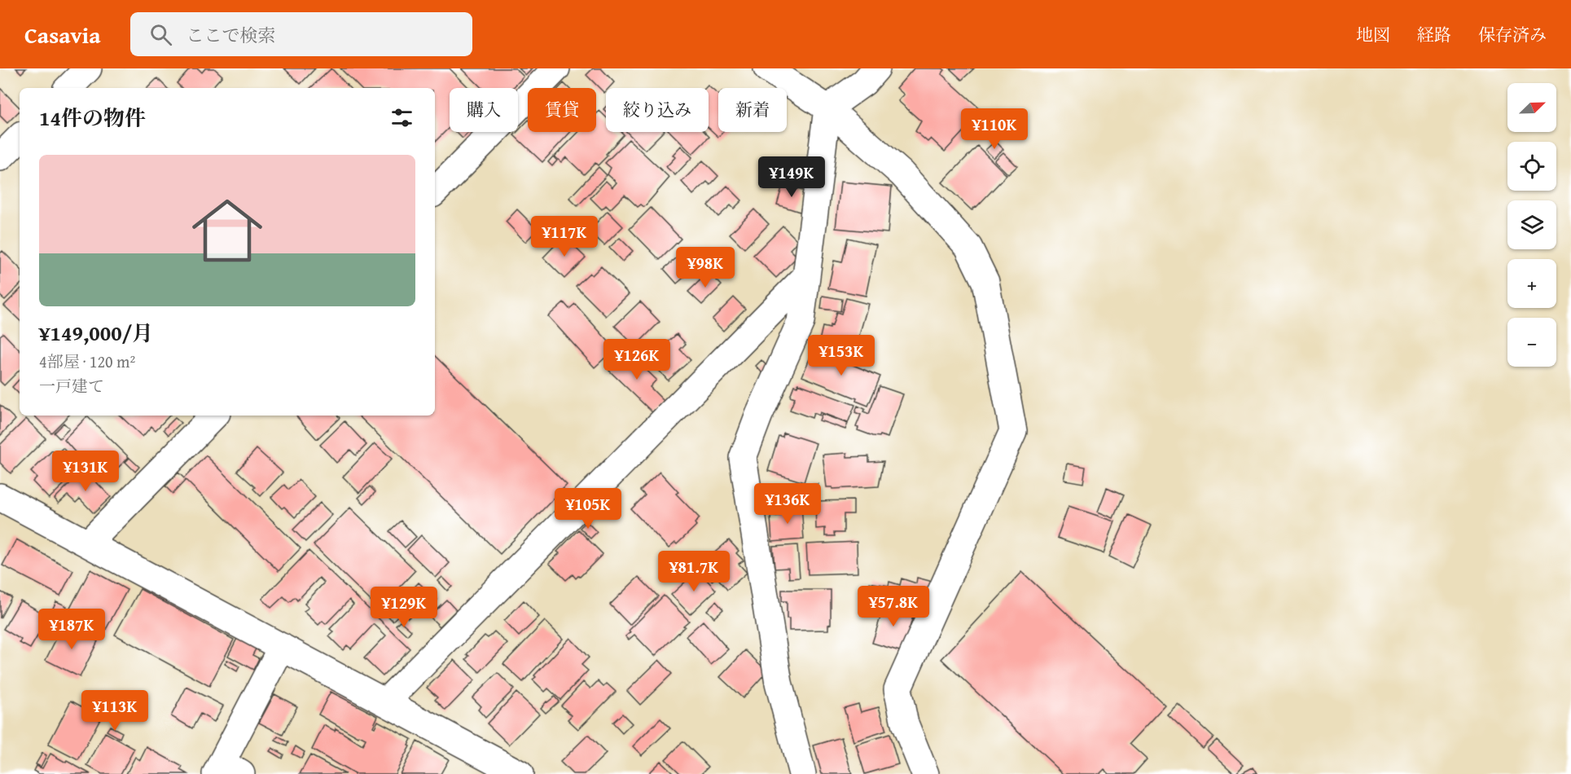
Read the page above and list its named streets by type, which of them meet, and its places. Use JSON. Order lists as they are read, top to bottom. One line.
{"north":"top right","page":{"header":"Casavia","search":"ここで検索","nav":["地図","経路","保存済み"],"map_buttons":["+","−"],"chip":["購入","賃貸","絞り込み","新着"],"heading":"14件の物件","price":["¥110K","¥149K","¥117K","¥98K","¥153K","¥126K","¥131K","¥136K","¥105K","¥81.7K","¥57.8K","¥129K","¥187K","¥113K"],"list":[{"name":"¥149,000/月","note":"4部屋 · 120 m² · 一戸建て"}]}}
